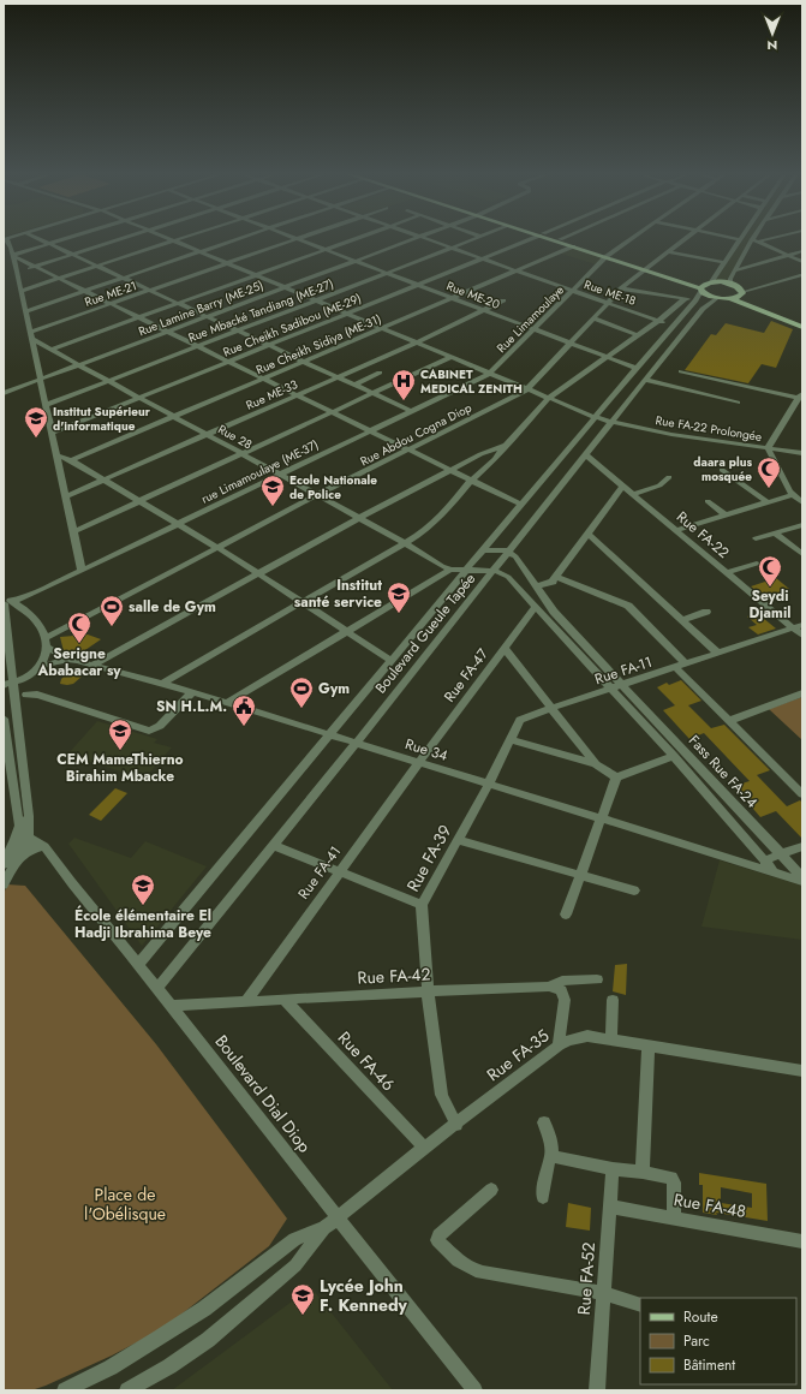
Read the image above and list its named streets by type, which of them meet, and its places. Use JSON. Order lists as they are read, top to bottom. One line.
{"streets":{"street":["Rue ME-18","Rue ME-21","Rue ME-20","Rue Lamine Barry (ME-25)","Rue Mbacké Tandiang (ME-27)","Rue Limamoulaye","Rue Cheikh Sadibou (ME-29)","Rue Cheikh Sidiya (ME-31)","Rue ME-33","Rue FA-22 Prolongée","Rue Abdou Cogna Diop","Rue 28","rue Limamoulaye (ME-37)","Rue FA-22","Boulevard Gueule Tapée","Rue FA-11","Rue FA-47","Rue 34","Fass Rue FA-24","Rue FA-39","Rue FA-41","Rue FA-42","Rue FA-35","Rue FA-46","Boulevard Dial Diop","Rue FA-48","Rue FA-52"]},"crossings":[["Rue ME-18","Rue Mbacké Tandiang (ME-27)"],["Rue ME-18","Rue Limamoulaye"],["Rue ME-18","Rue Cheikh Sadibou (ME-29)"],["Rue ME-18","Rue Cheikh Sidiya (ME-31)"],["Rue ME-18","Rue Abdou Cogna Diop"],["Rue ME-18","Boulevard Gueule Tapée"],["Rue ME-21","Rue ME-20"],["Rue ME-21","Rue 28"],["Rue ME-20","Rue Lamine Barry (ME-25)"],["Rue ME-20","Rue Mbacké Tandiang (ME-27)"],["Rue ME-20","Rue Limamoulaye"],["Rue ME-20","Rue Cheikh Sadibou (ME-29)"],["Rue ME-20","Rue Cheikh Sidiya (ME-31)"],["Rue ME-20","Rue ME-33"],["Rue ME-20","Rue Abdou Cogna Diop"],["Rue ME-20","Boulevard Gueule Tapée"],["Rue Lamine Barry (ME-25)","Rue 28"],["Rue Mbacké Tandiang (ME-27)","Rue 28"],["Rue Limamoulaye","rue Limamoulaye (ME-37)"],["Rue Cheikh Sadibou (ME-29)","Rue 28"],["Rue Cheikh Sidiya (ME-31)","Rue 28"],["Rue ME-33","Rue 28"],["Rue FA-22 Prolongée","Boulevard Gueule Tapée"],["Rue Abdou Cogna Diop","Rue 28"],["Rue 28","rue Limamoulaye (ME-37)"],["Rue FA-22","Boulevard Gueule Tapée"],["Rue FA-22","Rue FA-11"],["Boulevard Gueule Tapée","Rue 34"],["Boulevard Gueule Tapée","Boulevard Dial Diop"],["Rue FA-11","Rue 34"],["Rue FA-11","Fass Rue FA-24"],["Rue FA-11","Rue FA-39"],["Rue FA-47","Rue 34"],["Rue FA-47","Rue FA-41"],["Rue 34","Fass Rue FA-24"],["Rue 34","Rue FA-39"],["Rue 34","Rue FA-41"],["Rue FA-39","Rue FA-42"],["Rue FA-39","Rue FA-35"],["Rue FA-41","Rue FA-42"],["Rue FA-42","Rue FA-46"],["Rue FA-42","Boulevard Dial Diop"],["Rue FA-35","Rue FA-46"],["Rue FA-35","Boulevard Dial Diop"],["Rue FA-48","Rue FA-52"]],"parks":["Place de l'Obélisque"],"places":{"hospital":["CABINET MEDICAL ZENITH"],"school or university":["Institut Supérieur d'informatique","Ecole Nationale de Police","Institut santé service","CEM MameThierno Birahim Mbacke","École élémentaire El Hadji Ibrahima Beye","Lycée John F. Kennedy"],"mosque":["daara plus mosquée","Seydi Djamil","Serigne Ababacar sy"],"sports":["salle de Gym","Gym"],"public building":["SN H.L.M."]},"legend":["Route","Parc","Bâtiment"],"north":"bottom"}
